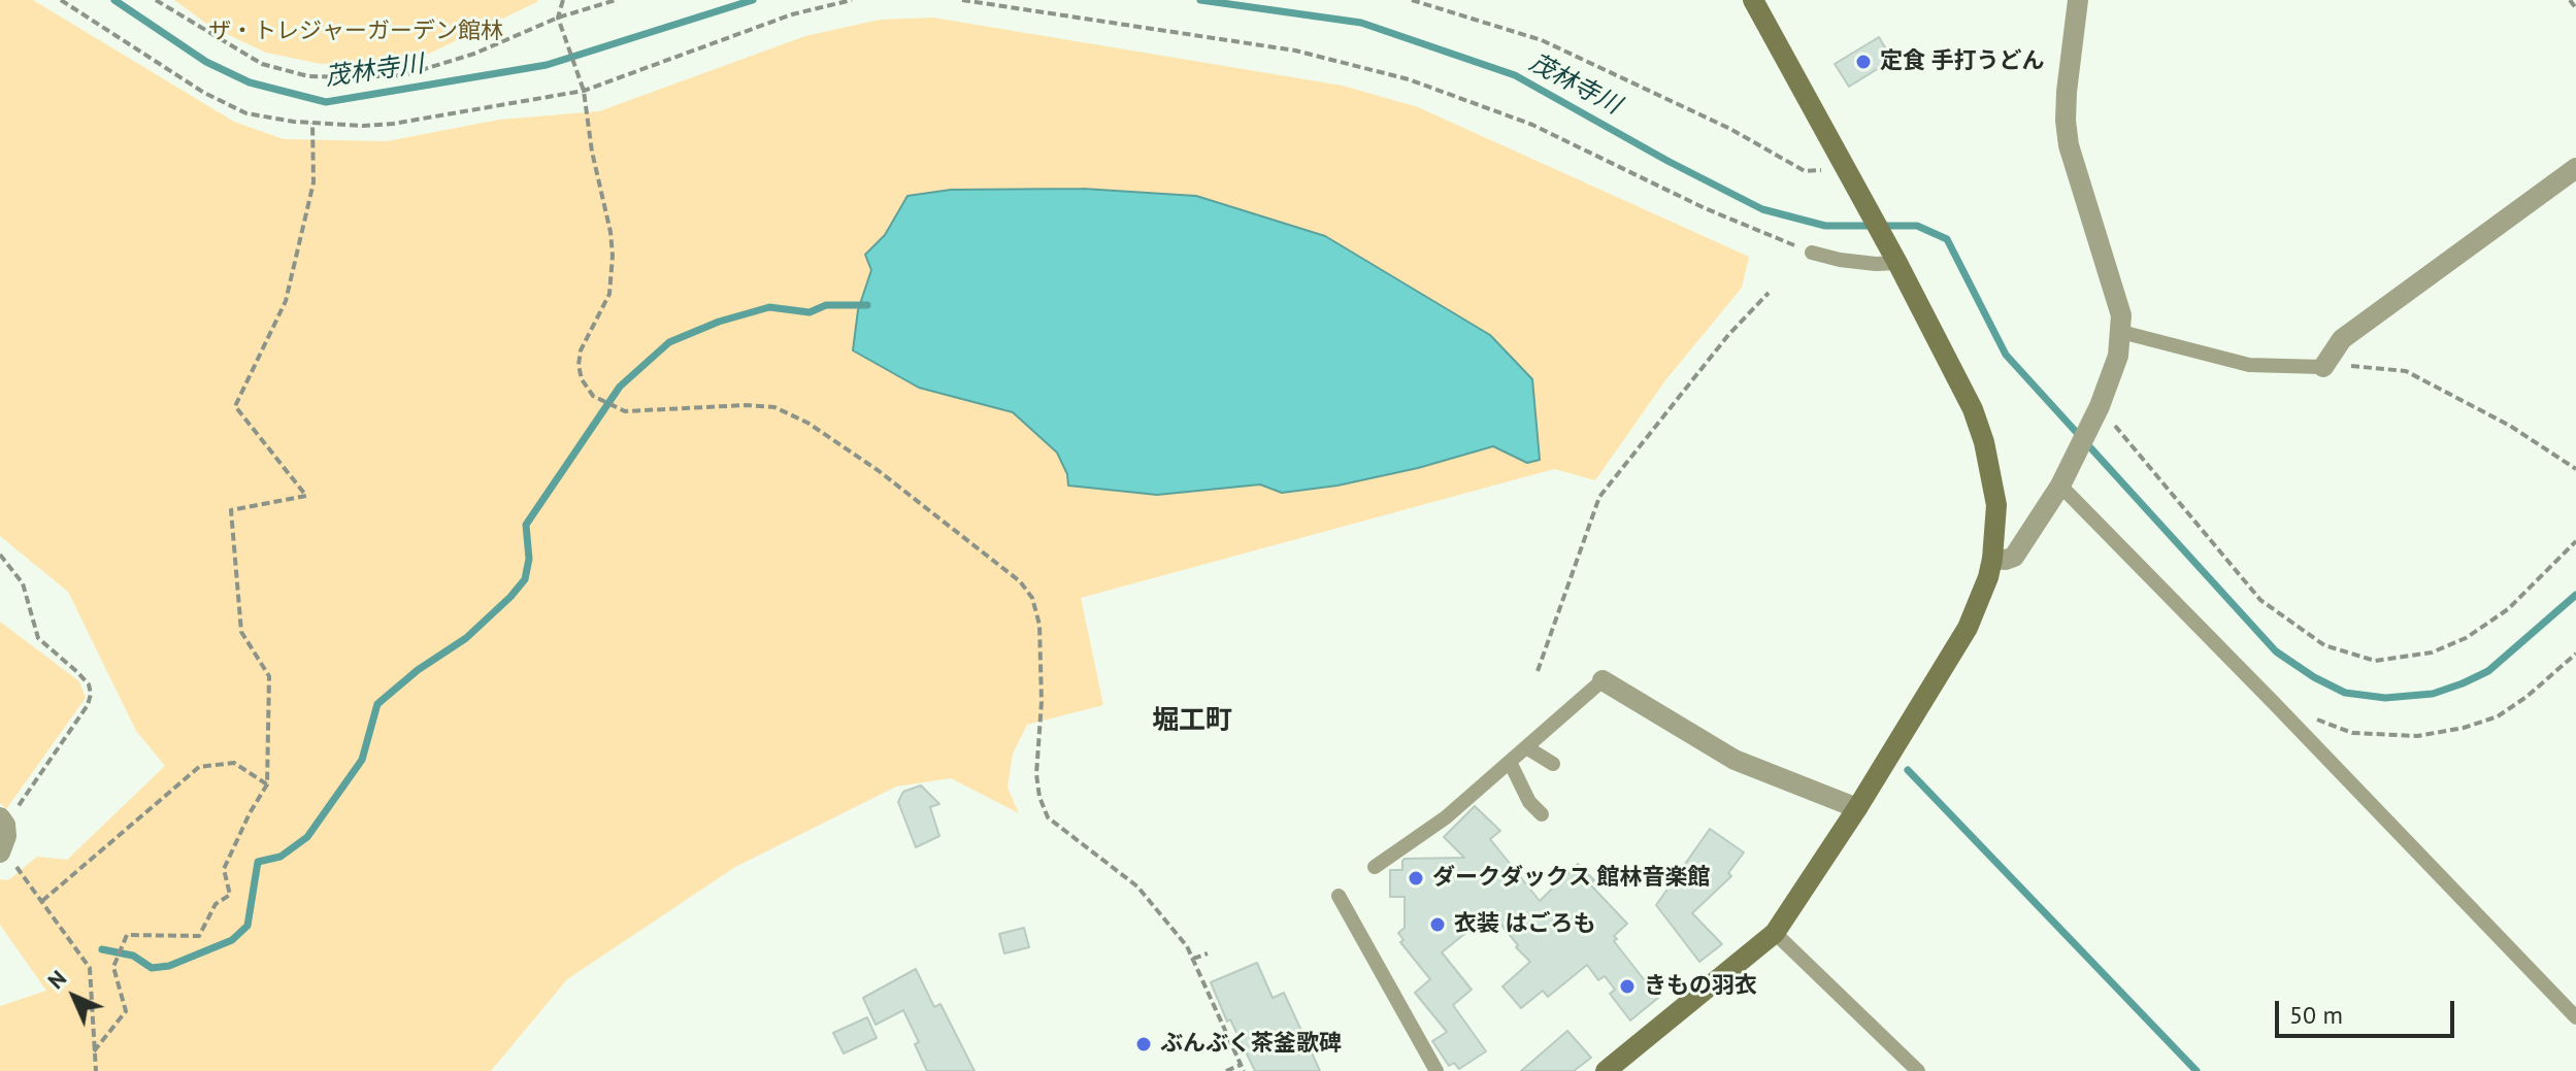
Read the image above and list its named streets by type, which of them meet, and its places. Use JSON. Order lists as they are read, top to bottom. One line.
{"districts":["堀工町"],"water":["茂林寺川"],"parks":["ザ・トレジャーガーデン館林"],"places":["定食 手打うどん","ダークダックス 館林音楽館","衣装 はごろも","きもの羽衣","ぶんぶく茶釜歌碑"],"scale_bar":"50 m","north":"top left"}
